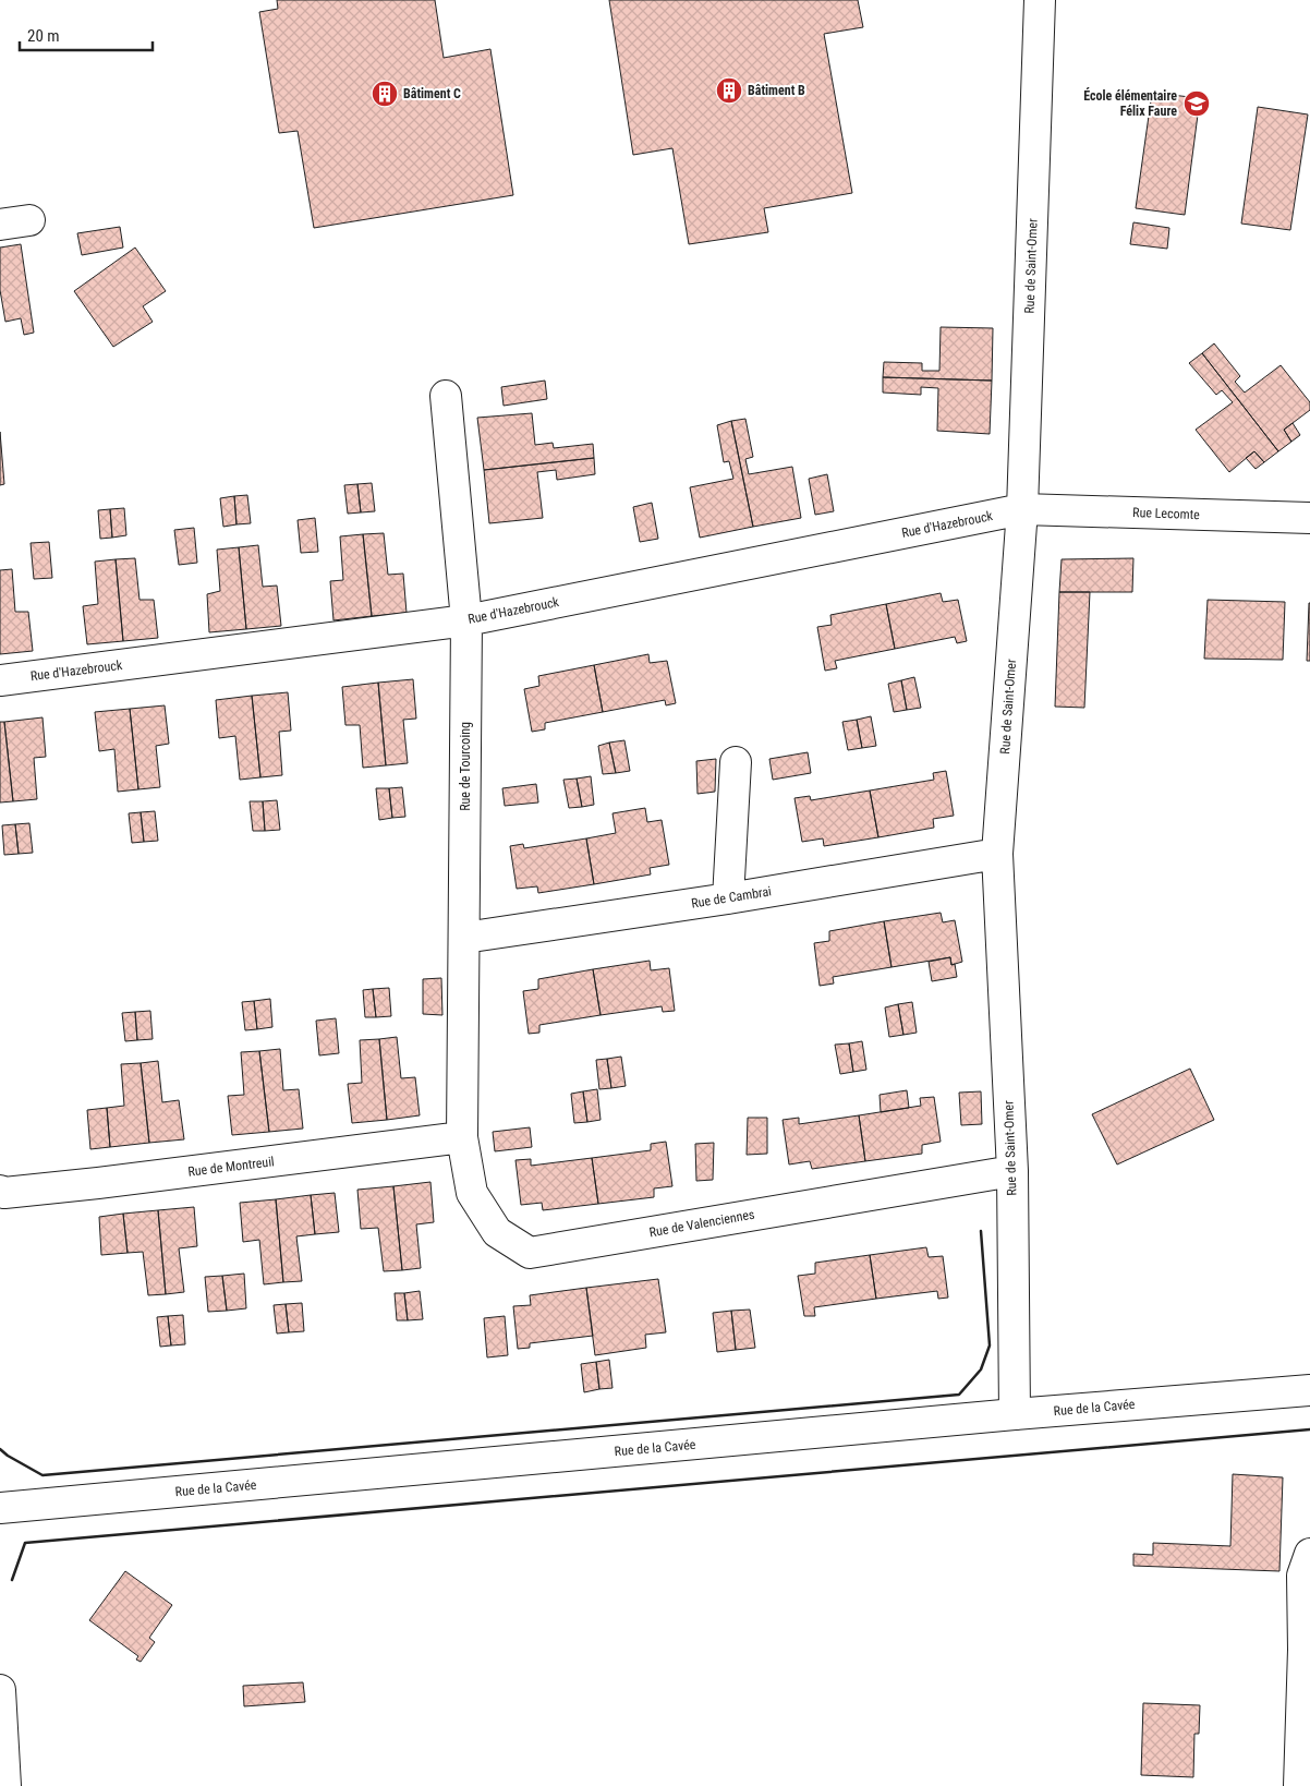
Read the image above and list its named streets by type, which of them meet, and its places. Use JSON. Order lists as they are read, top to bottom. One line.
{"streets":{"street":["Rue de Saint-Omer","Rue Lecomte","Rue d'Hazebrouck","Rue de Tourcoing","Rue de Cambrai","Rue de Montreuil","Rue de Valenciennes","Rue de la Cavée"]},"crossings":[["Rue de Saint-Omer","Rue Lecomte"],["Rue de Saint-Omer","Rue d'Hazebrouck"],["Rue de Saint-Omer","Rue de Cambrai"],["Rue de Saint-Omer","Rue de Valenciennes"],["Rue de Saint-Omer","Rue de la Cavée"],["Rue Lecomte","Rue d'Hazebrouck"],["Rue d'Hazebrouck","Rue de Tourcoing"],["Rue de Tourcoing","Rue de Cambrai"],["Rue de Tourcoing","Rue de Montreuil"],["Rue de Tourcoing","Rue de Valenciennes"],["Rue de Montreuil","Rue de Valenciennes"]],"places":{"building":["Bâtiment B","Bâtiment C"],"school or university":["École élémentaire Félix Faure"]},"scale_bar":"20 m"}
